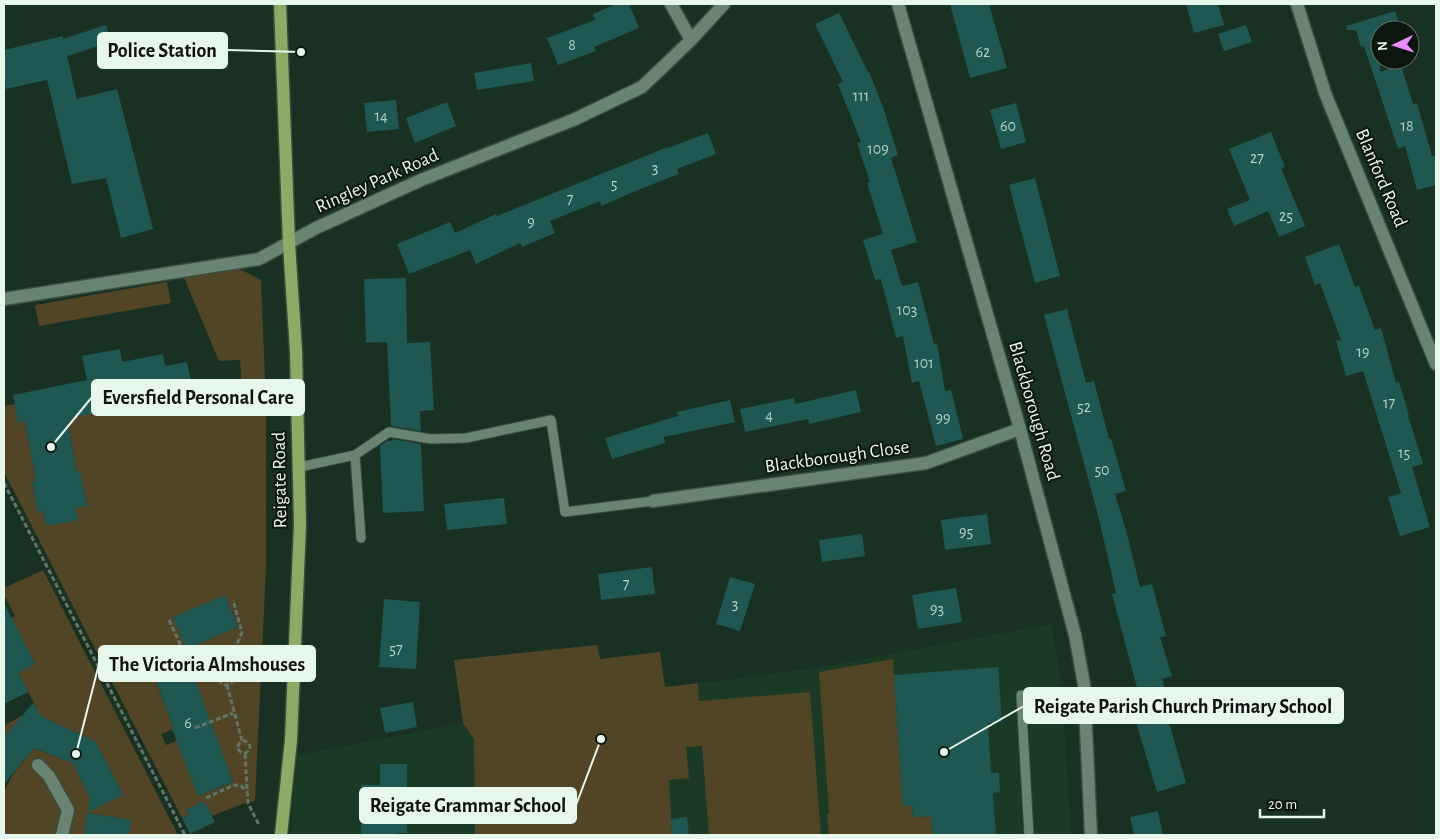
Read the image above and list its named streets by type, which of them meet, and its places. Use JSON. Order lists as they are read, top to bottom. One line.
{"streets":{"main road":["Reigate Road"],"street":["Blanford Road","Ringley Park Road","Blackborough Road","Blackborough Close"]},"crossings":[["Ringley Park Road","Reigate Road"],["Blackborough Road","Blackborough Close"]],"places":["Police Station","Eversfield Personal Care","Reigate Grammar School","Reigate Parish Church Primary School","The Victoria Almshouses"],"house_numbers":["8","62","111","14","60","18","109","27","3","5","7","25","9","103","19","101","17","52","4","99","15","50","95","7","3","93","57","6"],"scale_bar":"20 m","north":"left"}
